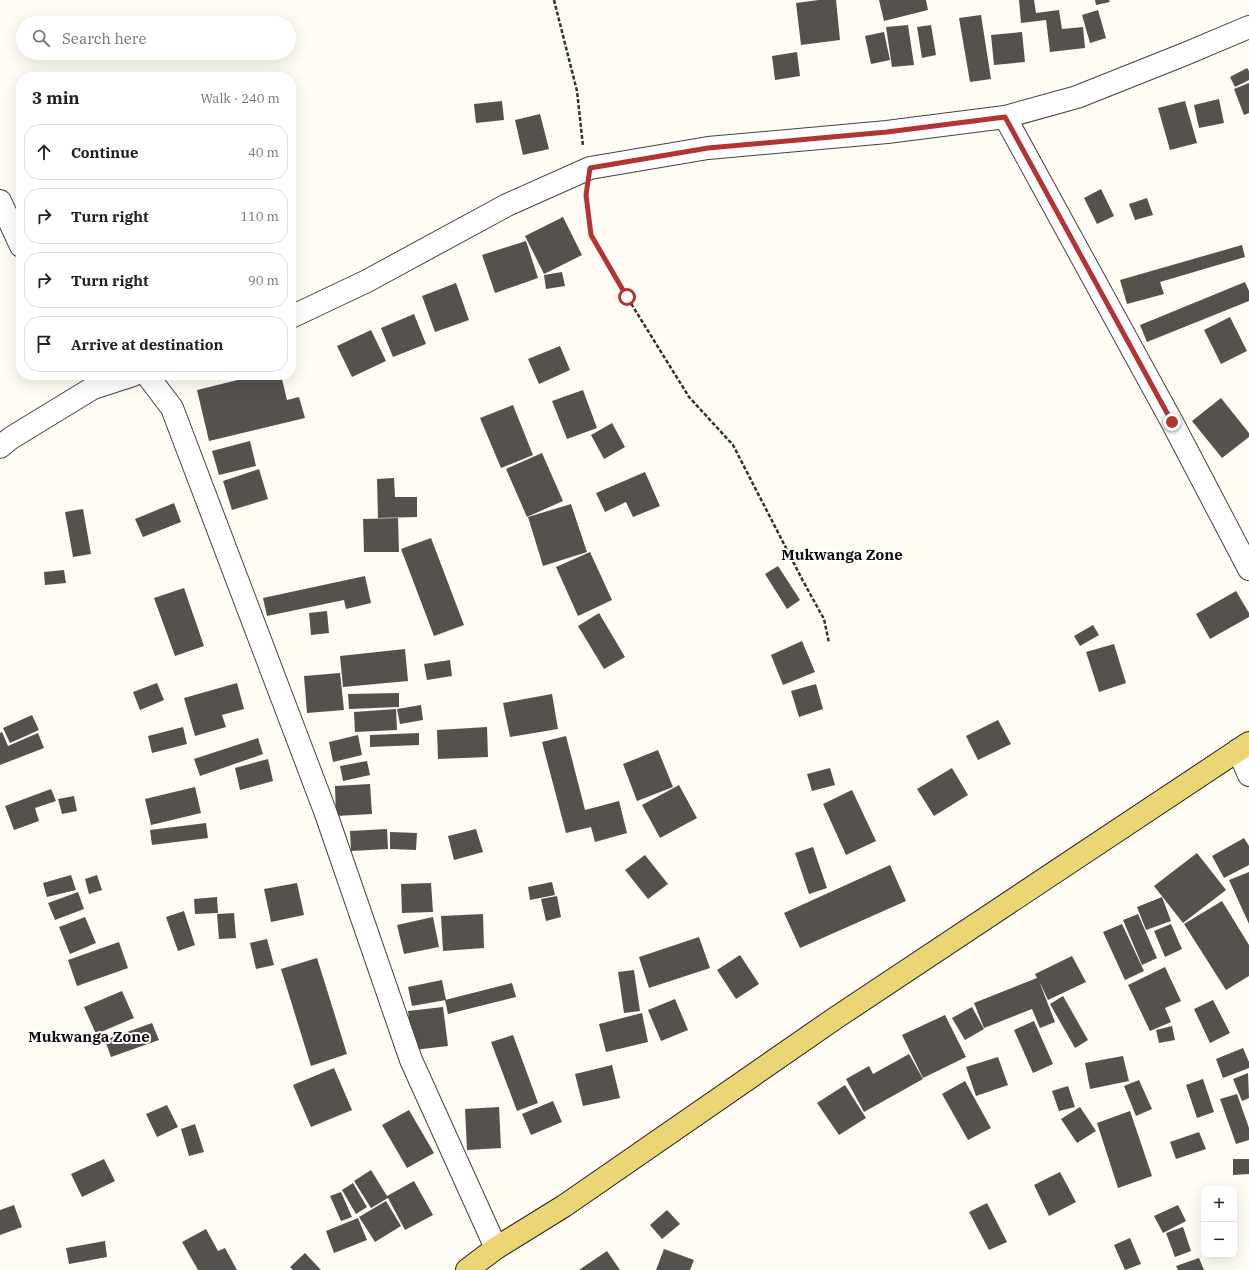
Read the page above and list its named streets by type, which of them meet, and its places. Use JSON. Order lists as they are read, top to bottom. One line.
{"districts":["Mukwanga Zone","Mukwanga Zone"],"page":{"search":"Search here","heading":["3 min","Walk · 240 m"],"list":[["Continue","40 m"],["Turn right","110 m"],["Turn right","90 m"],"Arrive at destination"],"map_buttons":["+","−"]}}
